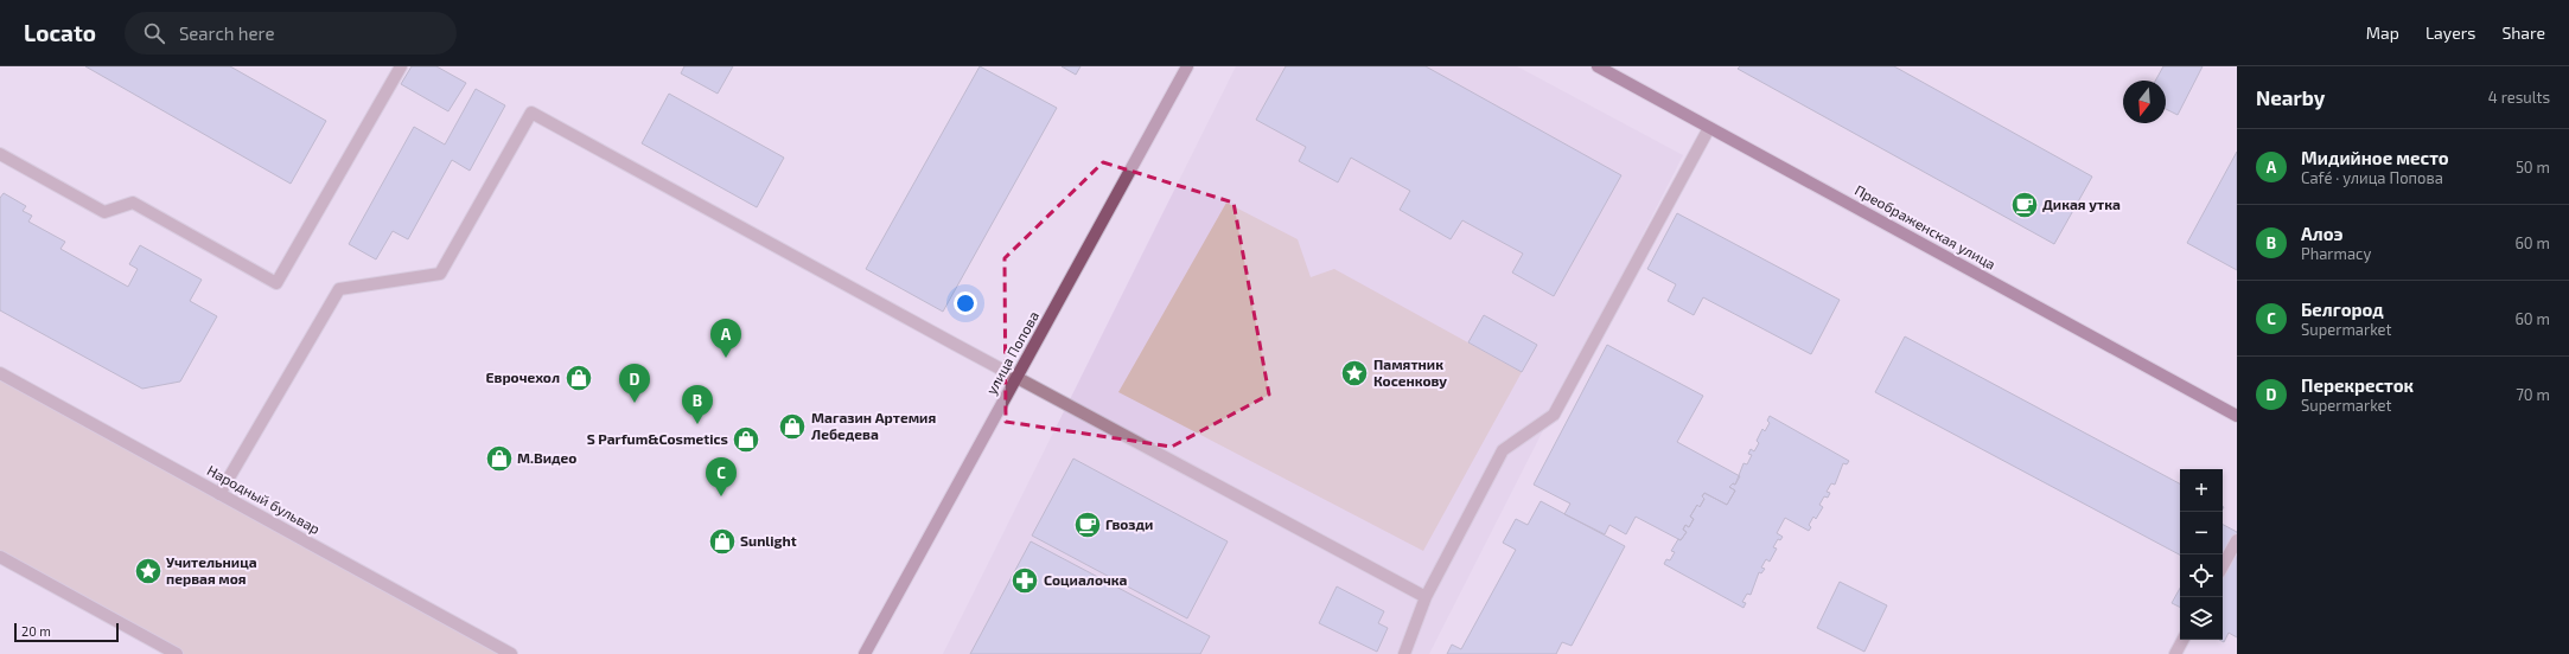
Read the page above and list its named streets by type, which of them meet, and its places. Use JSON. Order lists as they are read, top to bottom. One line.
{"streets":{"main road":["Преображенская улица","улица Попова"],"street":["Народный бульвар"]},"places":{"cafe":["Дикая утка","Гвозди"],"place":["Памятник Косенкову","Учительница первая моя"],"shop":["Еврочехол","Магазин Артемия Лебедева","S Parfum&Cosmetics","М.Видео","Sunlight"],"pharmacy":["Социалочка"]},"scale_bar":"20 m","north":"bottom","page":{"header":"Locato","search":"Search here","nav":["Map","Layers","Share"],"heading":["Nearby","4 results"],"list":[{"mark":"A","name":"Мидийное место","note":"Café · улица Попова","value":"50 m"},{"mark":"B","name":"Алоэ","note":"Pharmacy","value":"60 m"},{"mark":"C","name":"Белгород","note":"Supermarket","value":"60 m"},{"mark":"D","name":"Перекресток","note":"Supermarket","value":"70 m"}],"pins":["A","D","B","C"],"map_buttons":["+","−"],"scale":"20 m"}}
